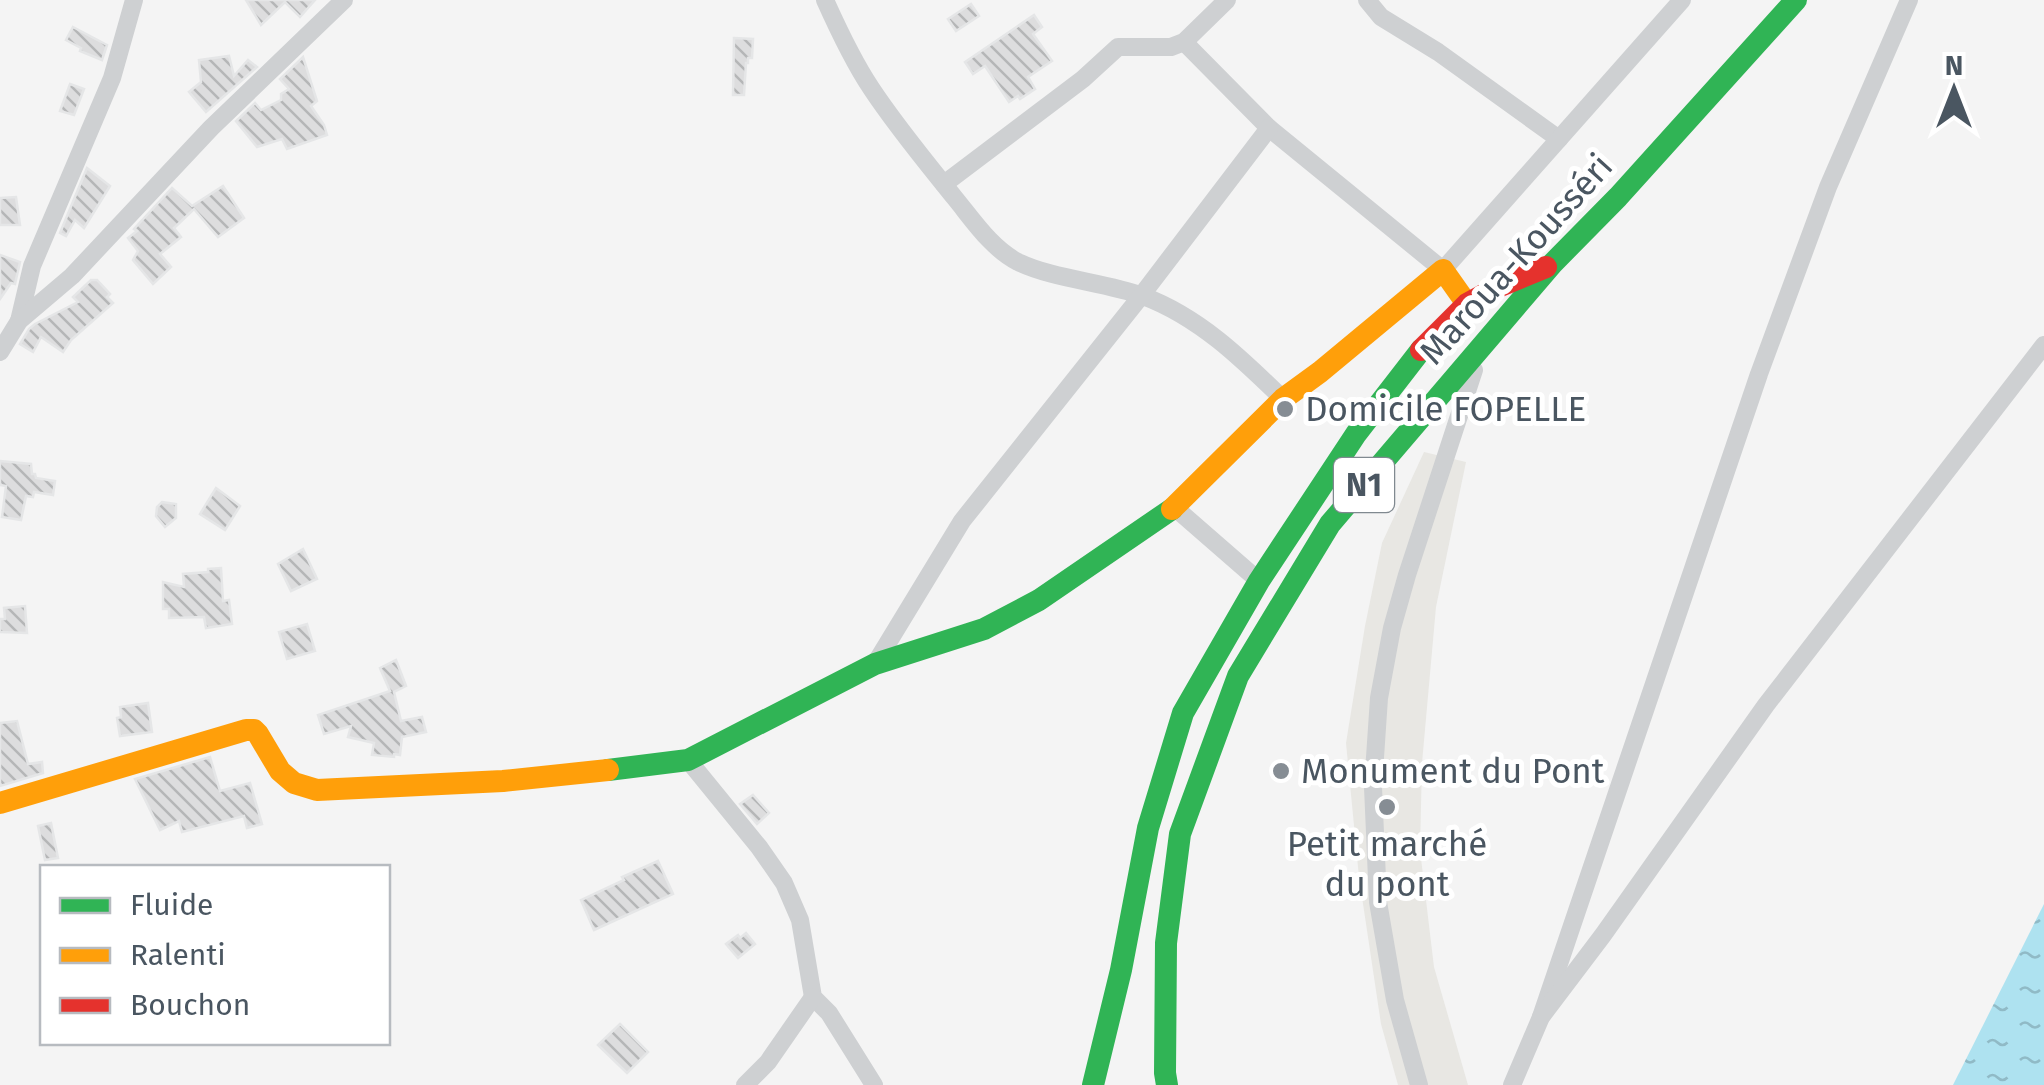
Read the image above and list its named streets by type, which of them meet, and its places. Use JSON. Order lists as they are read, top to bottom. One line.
{"streets":{"main road":["Maroua-Kousséri","N1"]},"places":["Domicile FOPELLE","Monument du Pont","Petit marché du pont"],"legend":["Fluide","Ralenti","Bouchon"],"north":"top"}
